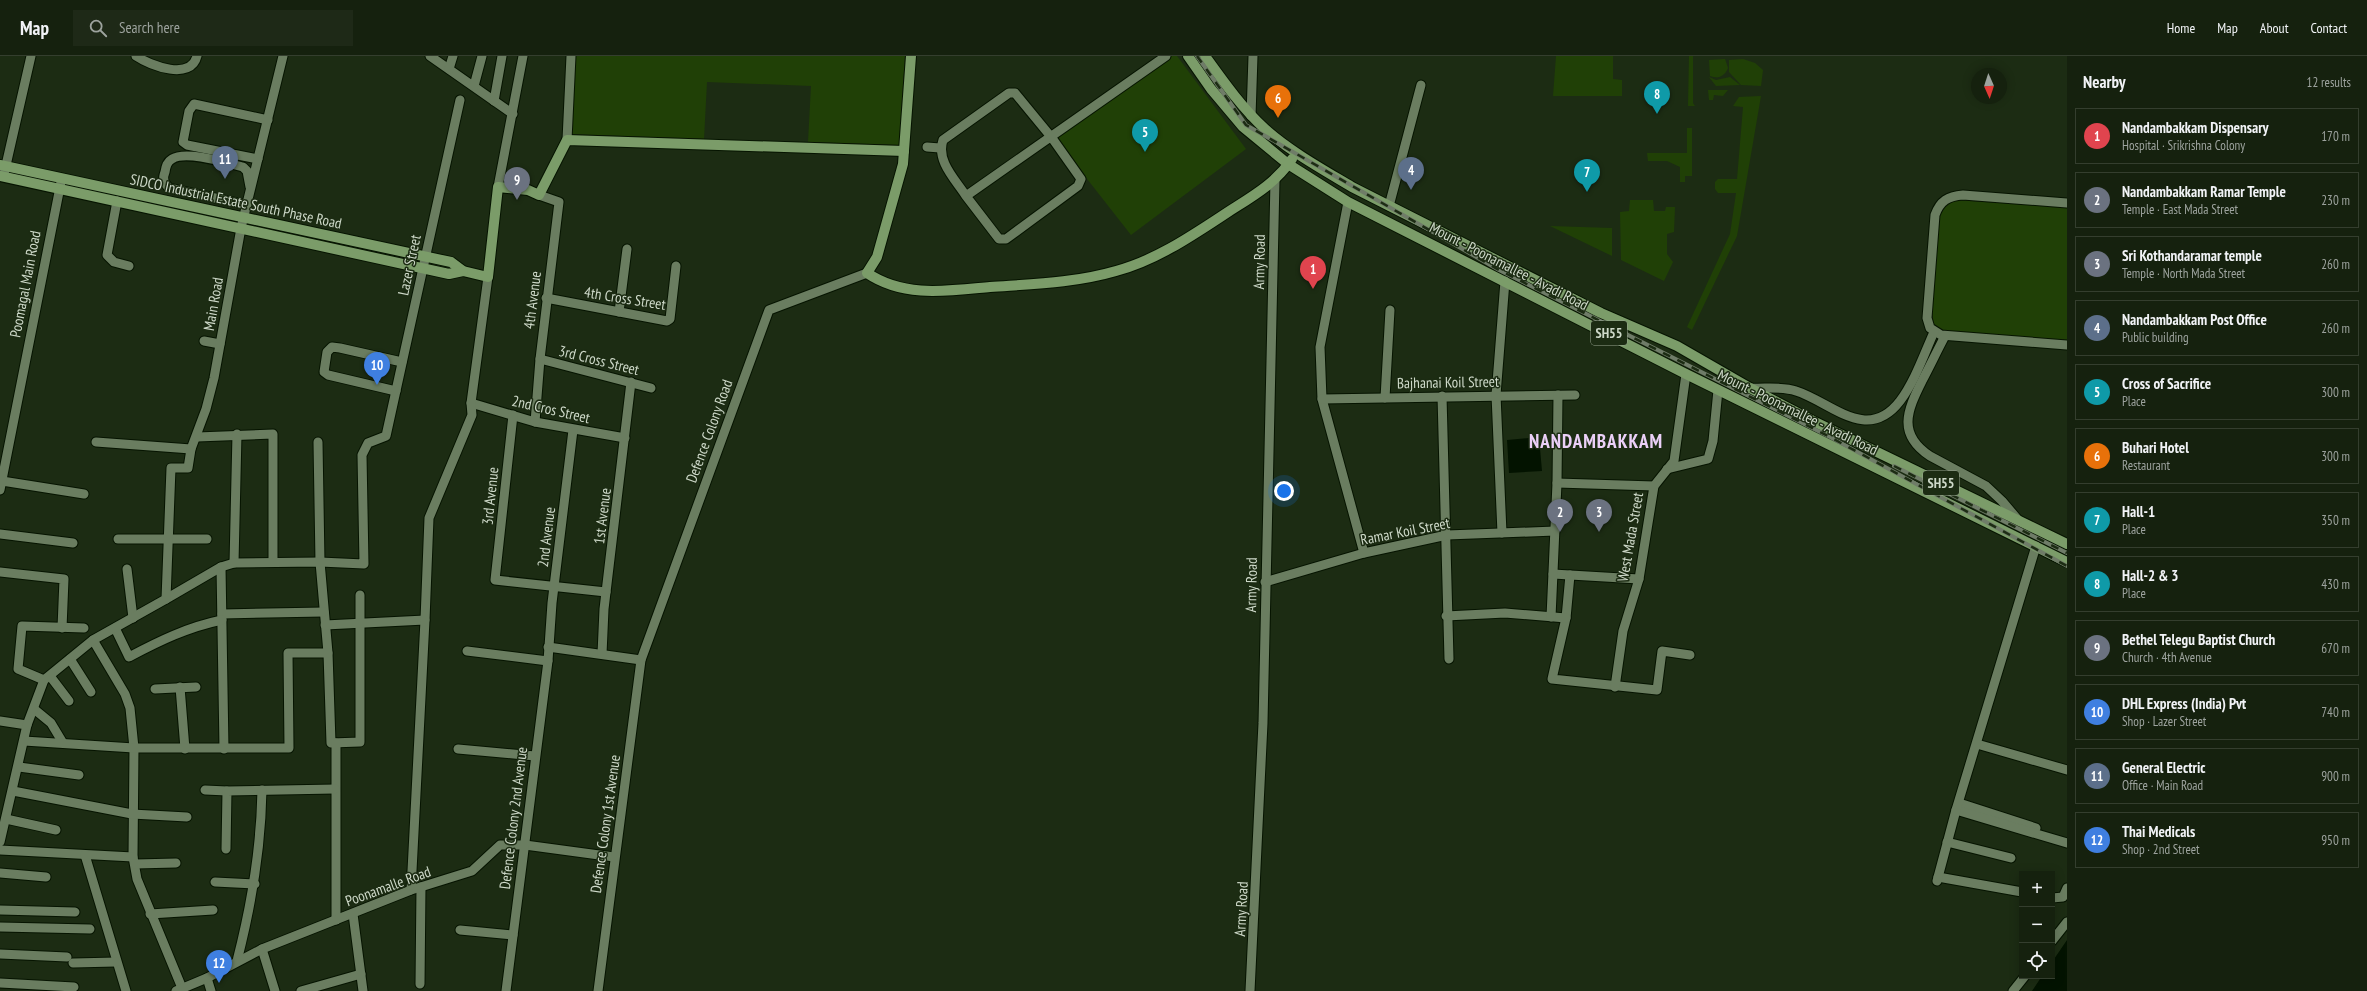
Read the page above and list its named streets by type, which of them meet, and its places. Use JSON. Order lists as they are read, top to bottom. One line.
{"streets":{"main road":["SIDCO Industrial Estate South Phase Road","Mount - Poonamallee - Avadi Road","SH55"],"street":["Army Road","Lazer Street","Poomagal Main Road","4th Cross Street","4th Avenue","Main Road","3rd Cross Street","Bajhanai Koil Street","2nd Cros Street","Defence Colony Road","3rd Avenue","1st Avenue","Ramar Koil Street","2nd Avenue","West Mada Street","Defence Colony 2nd Avenue","Defence Colony 1st Avenue","Poonamalle Road"]},"crossings":[["SIDCO Industrial Estate South Phase Road","Lazer Street"],["SIDCO Industrial Estate South Phase Road","Poomagal Main Road"],["SIDCO Industrial Estate South Phase Road","Main Road"],["Army Road","Ramar Koil Street"],["Mount - Poonamallee - Avadi Road","West Mada Street"],["4th Cross Street","4th Avenue"],["4th Avenue","3rd Cross Street"],["4th Avenue","2nd Cros Street"],["3rd Cross Street","1st Avenue"],["2nd Cros Street","3rd Avenue"],["2nd Cros Street","1st Avenue"],["2nd Cros Street","2nd Avenue"],["Defence Colony Road","Defence Colony 1st Avenue"],["3rd Avenue","2nd Avenue"],["2nd Avenue","Defence Colony 2nd Avenue"],["Defence Colony 2nd Avenue","Poonamalle Road"],["Defence Colony 1st Avenue","Poonamalle Road"]],"districts":["NANDAMBAKKAM"],"north":"bottom","page":{"header":"Map","search":"Search here","nav":["Home","Map","About","Contact"],"heading":["Nearby","12 results"],"pins":["8","6","5","11","4","7","9","1","10","2","3","12"],"list":[{"mark":"1","name":"Nandambakkam Dispensary","note":"Hospital · Srikrishna Colony","value":"170 m"},{"mark":"2","name":"Nandambakkam Ramar Temple","note":"Temple · East Mada Street","value":"230 m"},{"mark":"3","name":"Sri Kothandaramar temple","note":"Temple · North Mada Street","value":"260 m"},{"mark":"4","name":"Nandambakkam Post Office","note":"Public building","value":"260 m"},{"mark":"5","name":"Cross of Sacrifice","note":"Place","value":"300 m"},{"mark":"6","name":"Buhari Hotel","note":"Restaurant","value":"300 m"},{"mark":"7","name":"Hall-1","note":"Place","value":"350 m"},{"mark":"8","name":"Hall-2 & 3","note":"Place","value":"430 m"},{"mark":"9","name":"Bethel Telegu Baptist Church","note":"Church · 4th Avenue","value":"670 m"},{"mark":"10","name":"DHL Express (India) Pvt","note":"Shop · Lazer Street","value":"740 m"},{"mark":"11","name":"General Electric","note":"Office · Main Road","value":"900 m"},{"mark":"12","name":"Thai Medicals","note":"Shop · 2nd Street","value":"950 m"}],"map_buttons":["+","−"]}}
